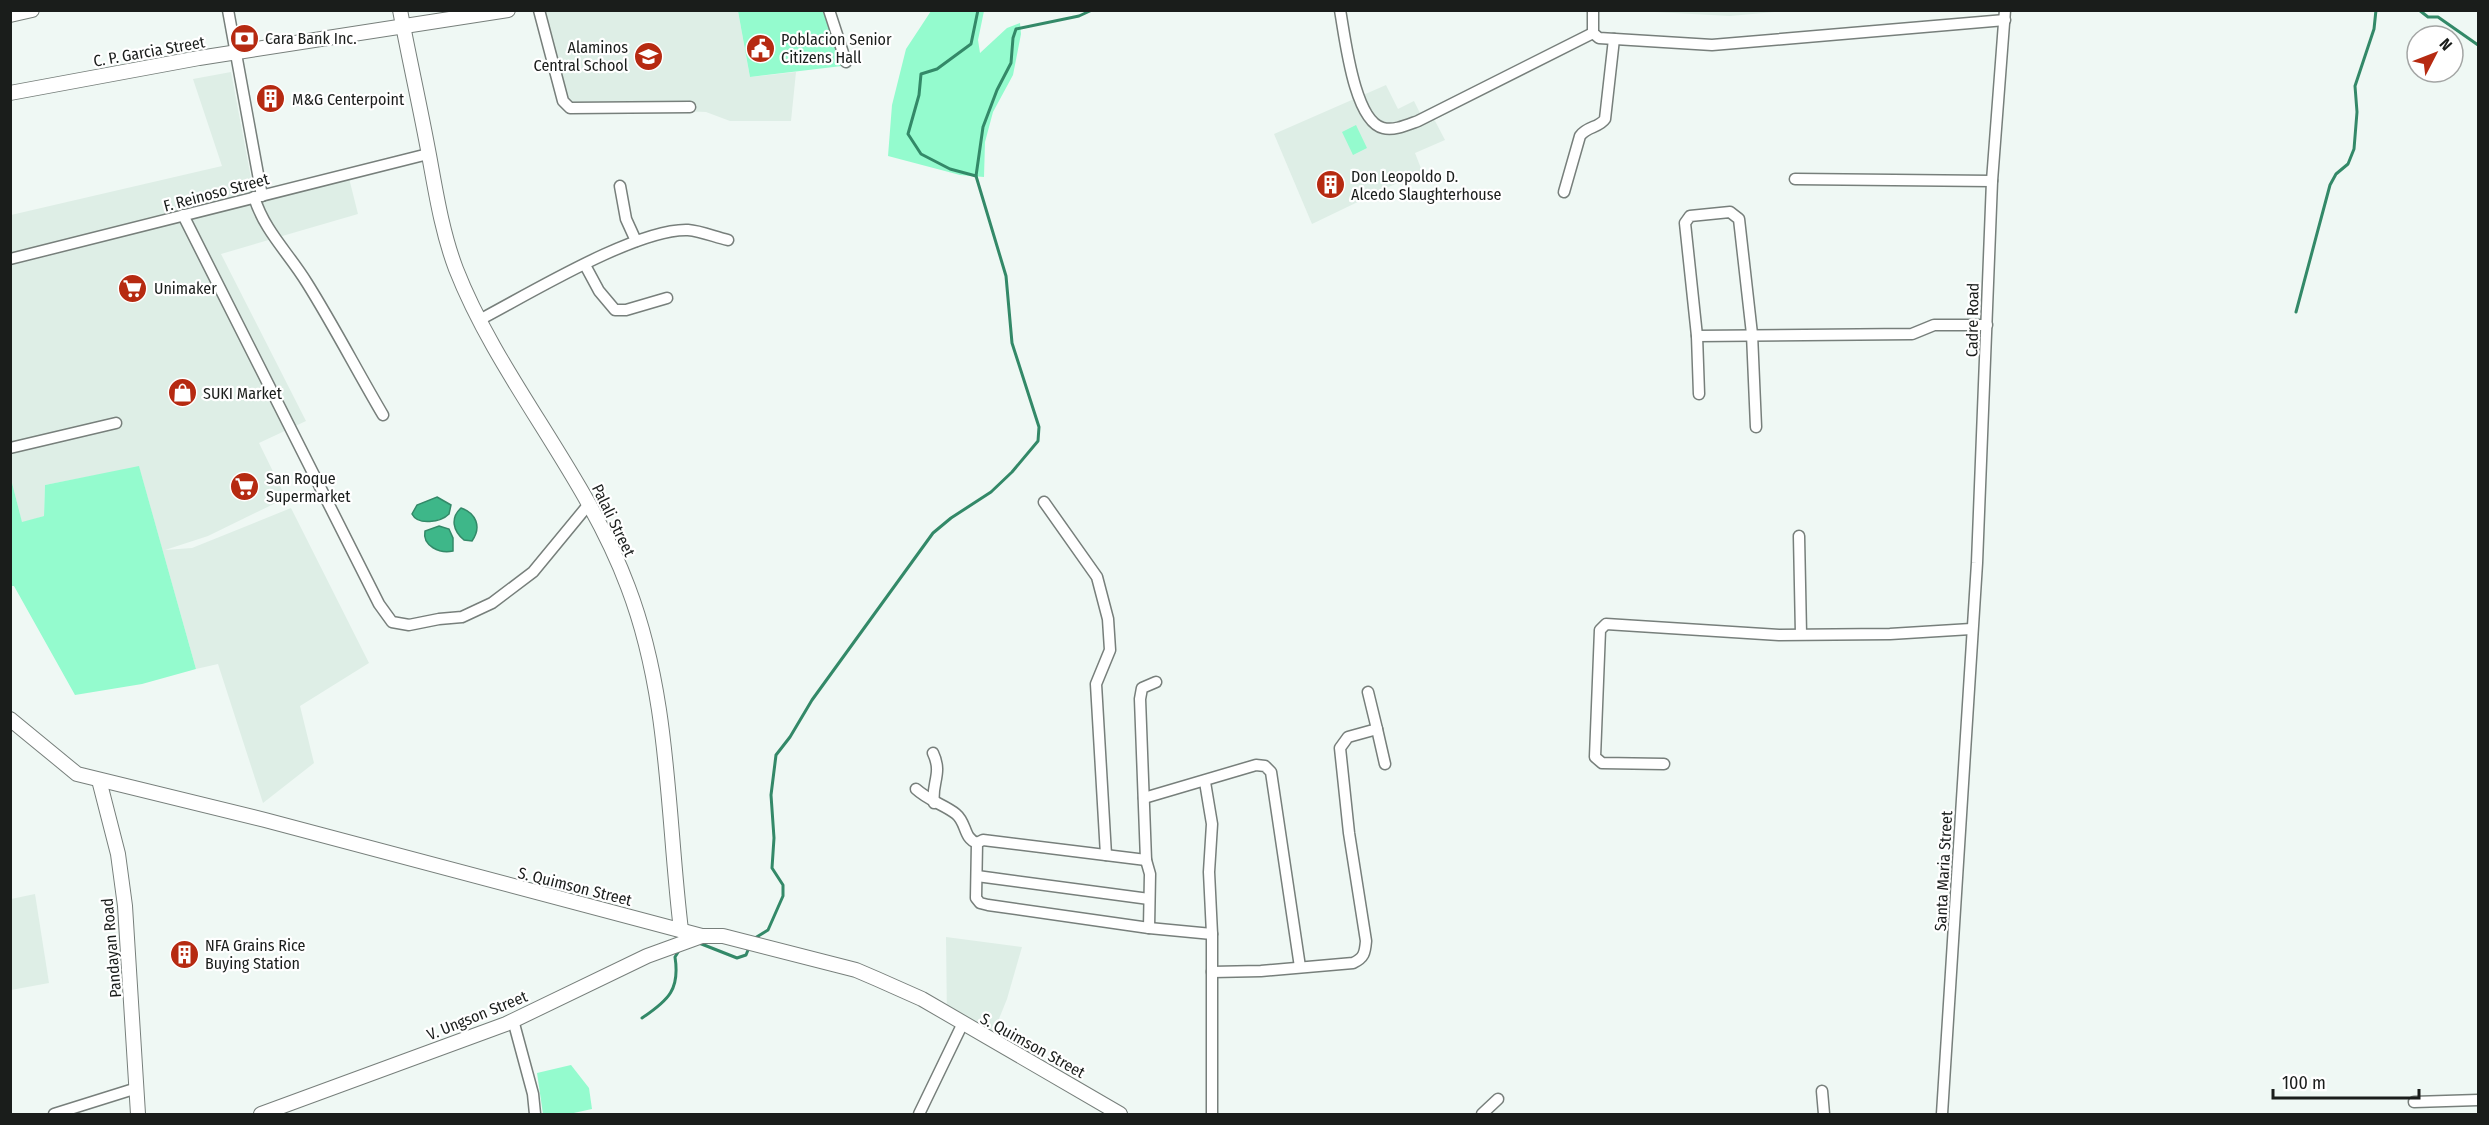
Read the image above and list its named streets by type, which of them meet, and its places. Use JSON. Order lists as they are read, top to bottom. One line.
{"streets":{"street":["C. P. Garcia Street","F. Reinoso Street","Cadre Road","Palali Street","Santa Maria Street","S. Quimson Street","Pandayan Road","V. Ungson Street"]},"crossings":[["C. P. Garcia Street","Palali Street"],["F. Reinoso Street","Palali Street"],["Cadre Road","Santa Maria Street"],["Palali Street","S. Quimson Street"],["S. Quimson Street","Pandayan Road"],["S. Quimson Street","V. Ungson Street"]],"places":{"bank":["Cara Bank Inc."],"public building":["Poblacion Senior Citizens Hall"],"school or university":["Alaminos Central School"],"building":["M&G Centerpoint","Don Leopoldo D. Alcedo Slaughterhouse","NFA Grains Rice Buying Station"],"supermarket":["Unimaker","San Roque Supermarket"],"shop":["SUKI Market"]},"scale_bar":"100 m","north":"top right"}
